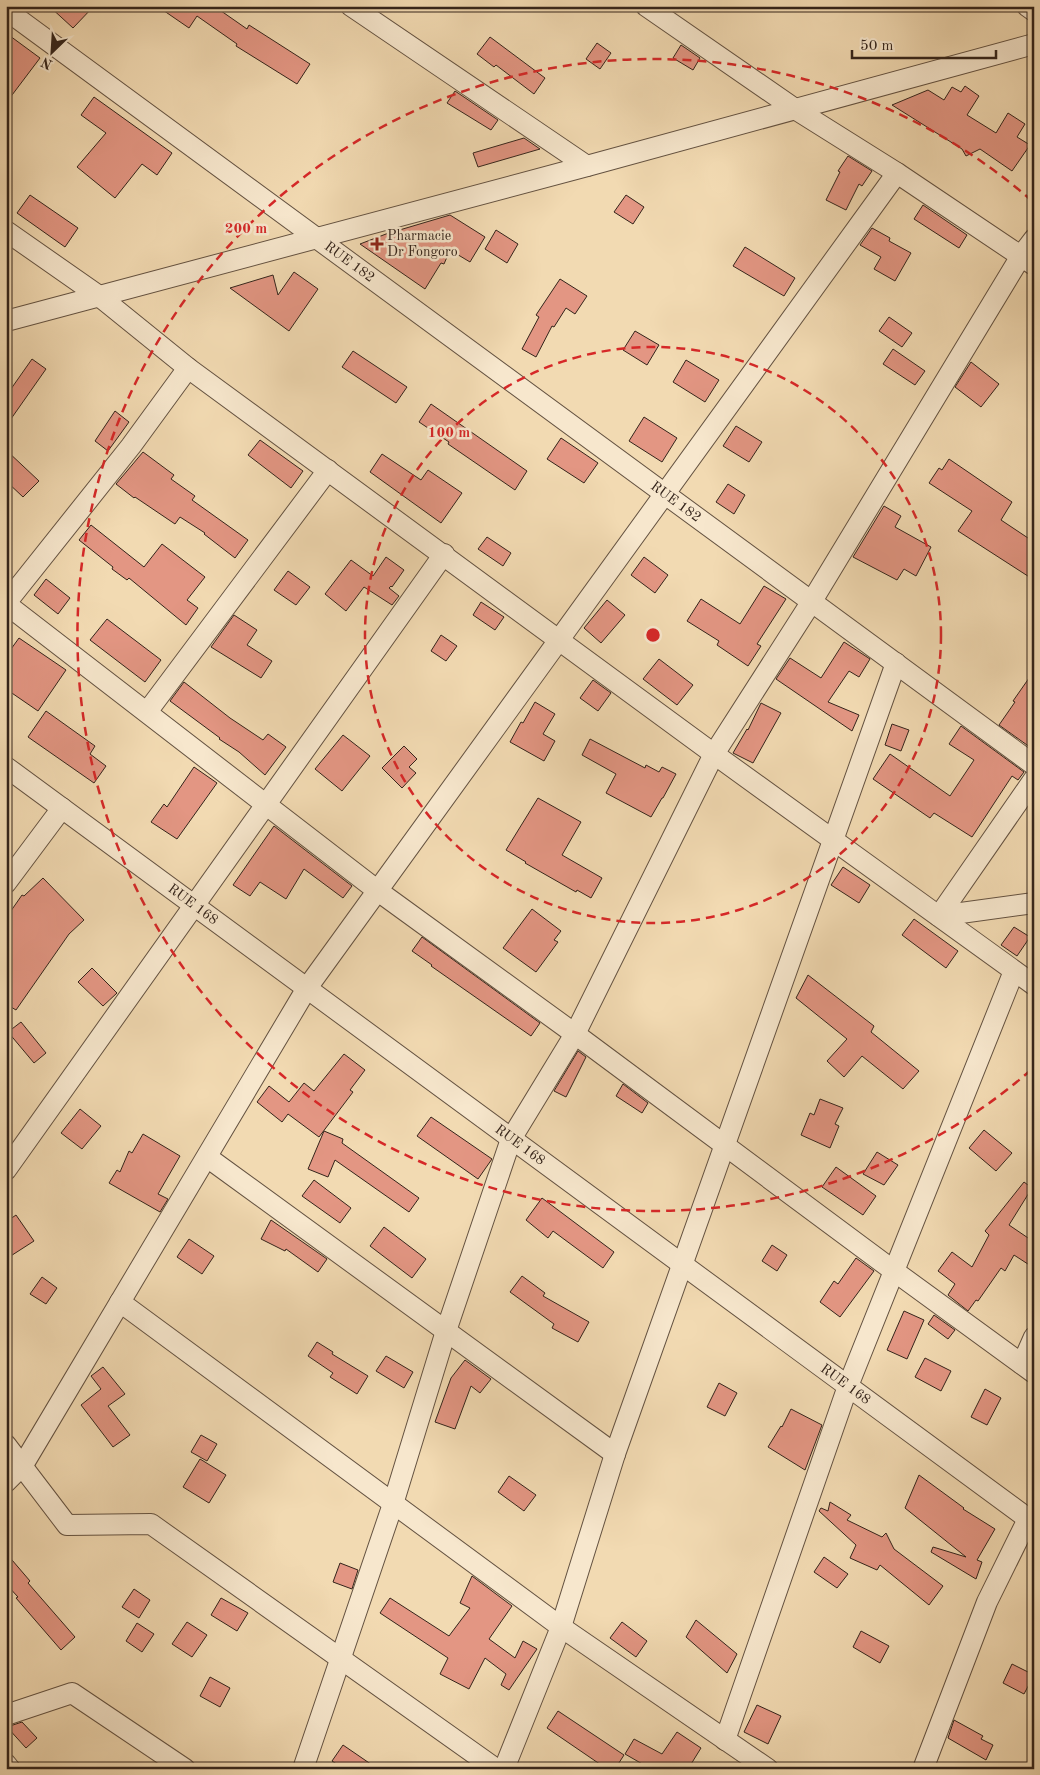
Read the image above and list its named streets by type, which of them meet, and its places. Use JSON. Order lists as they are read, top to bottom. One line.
{"streets":{"street":["RUE 182","RUE 168"]},"places":{"health":["Pharmacie Dr Fongoro"]},"scale_bar":"50 m","north":"bottom left","rings":["200 m","100 m"]}
